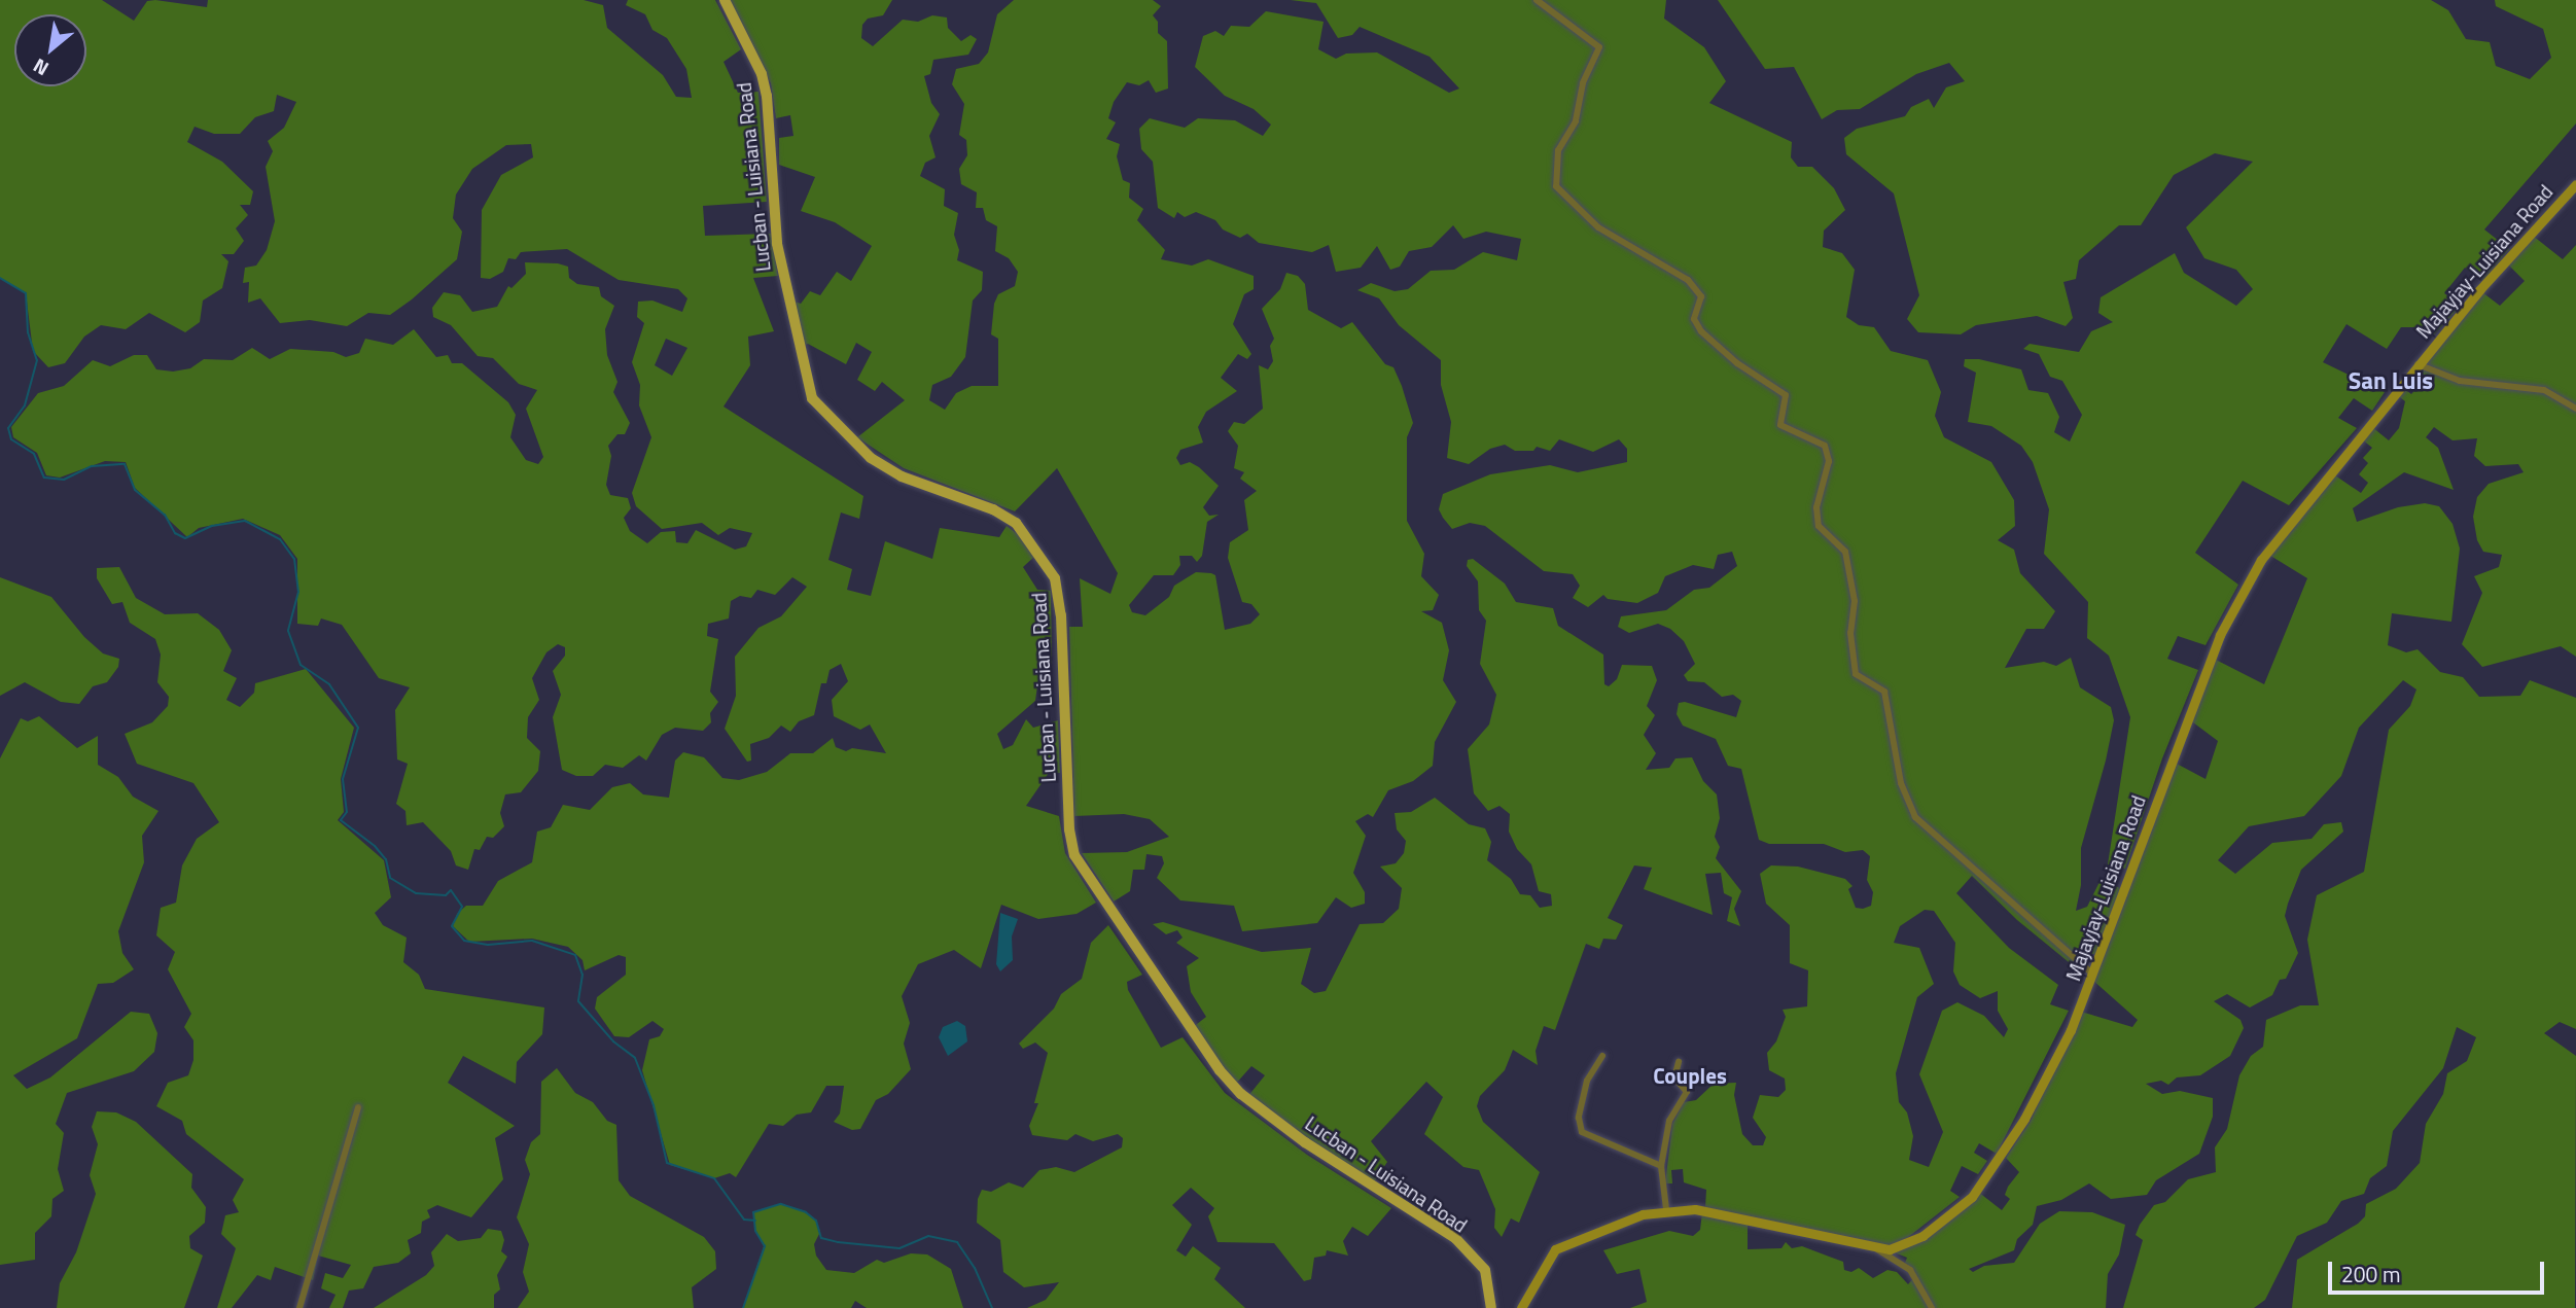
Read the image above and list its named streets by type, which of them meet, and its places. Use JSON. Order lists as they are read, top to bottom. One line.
{"streets":{"main road":["Lucban - Luisiana Road"],"street":["Majayjay-Luisiana Road"]},"districts":["San Luis","Couples"],"scale_bar":"200 m","north":"bottom left"}
